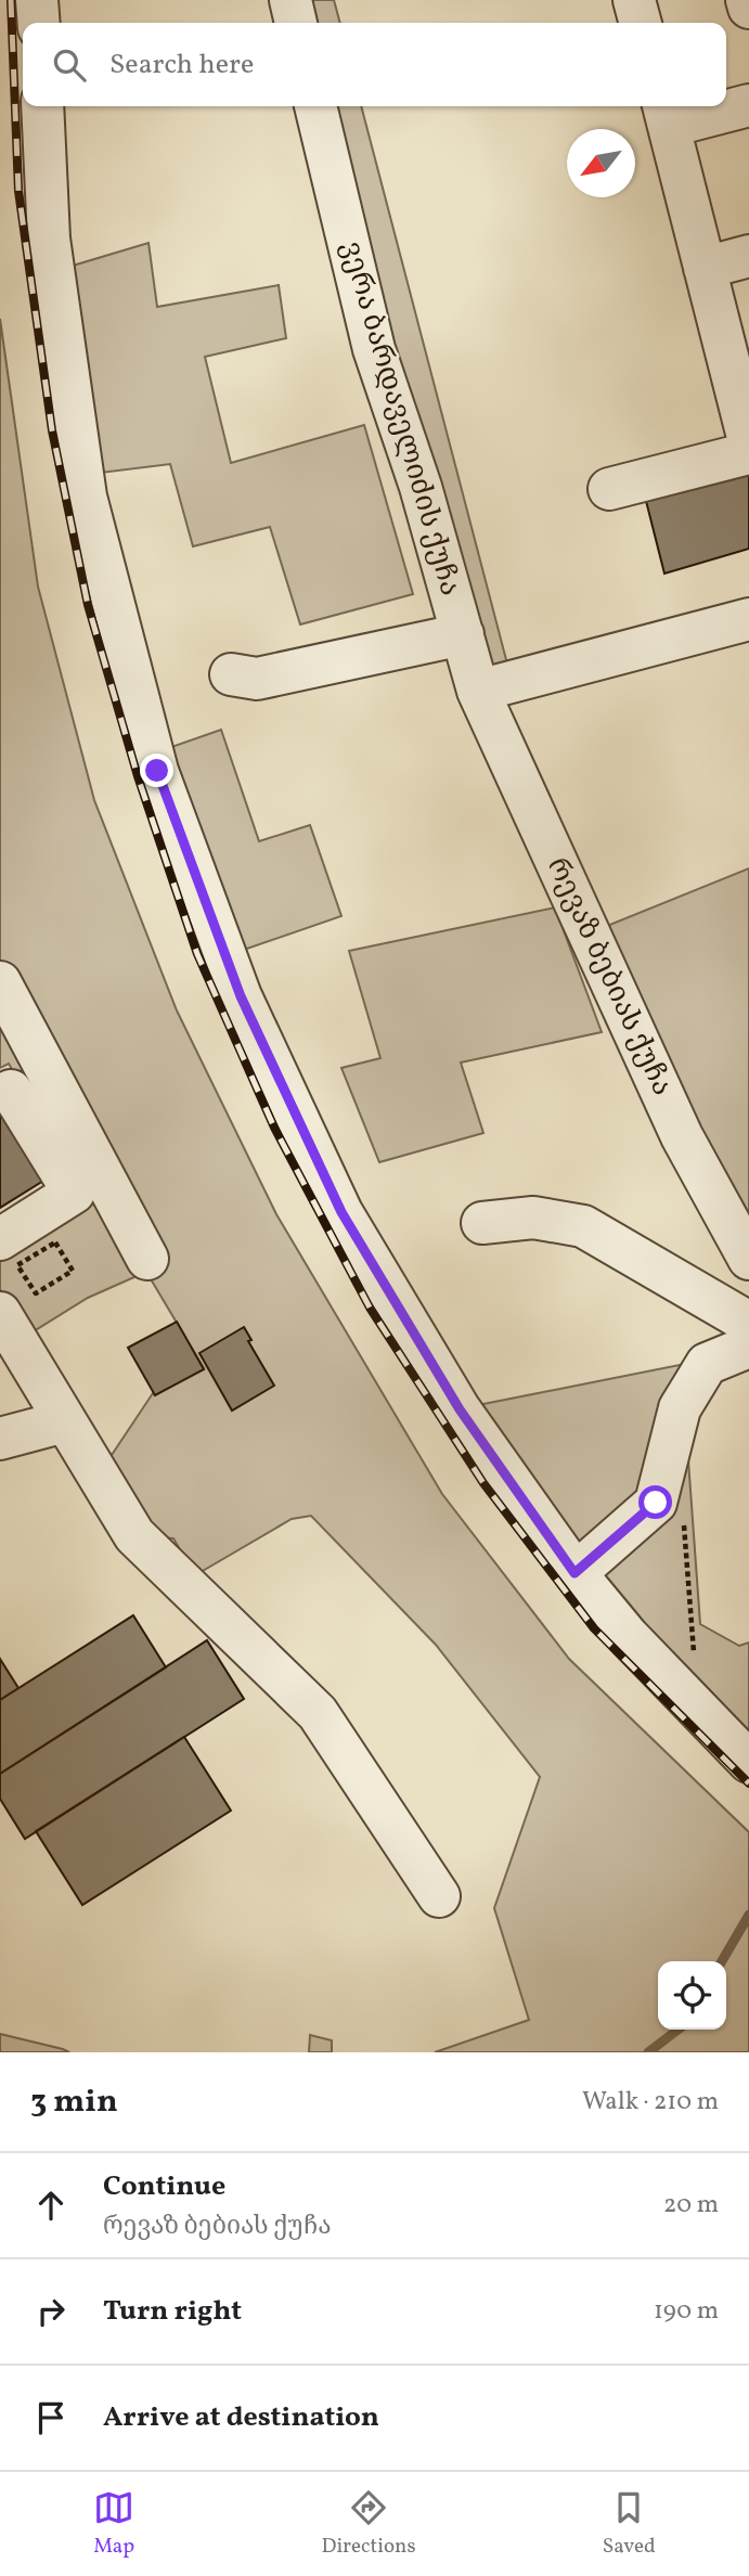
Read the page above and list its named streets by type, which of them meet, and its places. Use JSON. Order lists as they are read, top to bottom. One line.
{"streets":{"street":["ვერა ბარდაველიძის ქუჩა","რევაზ ბებიას ქუჩა"]},"crossings":[["ვერა ბარდაველიძის ქუჩა","რევაზ ბებიას ქუჩა"]],"north":"bottom left","page":{"search":"Search here","heading":["3 min","Walk · 210 m"],"list":[["Continue","რევაზ ბებიას ქუჩა","20 m"],["Turn right","190 m"],"Arrive at destination"],"nav":["Map","Directions","Saved"]}}
